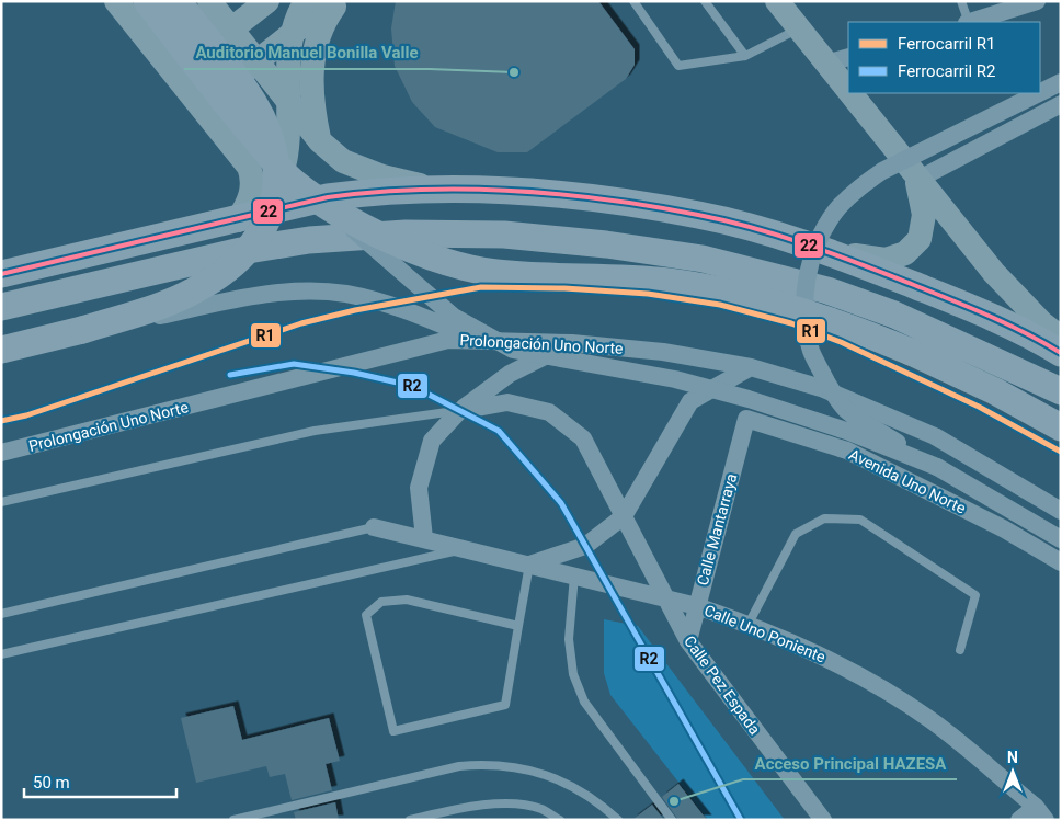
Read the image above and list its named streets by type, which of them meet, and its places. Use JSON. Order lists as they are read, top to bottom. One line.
{"streets":{"street":["Prolongación Uno Norte","Avenida Uno Norte","Calle Mantarraya","Calle Uno Poniente","Calle Pez Espada"]},"crossings":[["Avenida Uno Norte","Calle Mantarraya"],["Calle Mantarraya","Calle Uno Poniente"],["Calle Mantarraya","Calle Pez Espada"],["Calle Uno Poniente","Calle Pez Espada"]],"places":["Auditorio Manuel Bonilla Valle","Acceso Principal HAZESA"],"lines":["transit line 22","rail line R1","rail line R2"],"legend":["Ferrocarril R1","Ferrocarril R2"],"scale_bar":"50 m","north":"top"}
